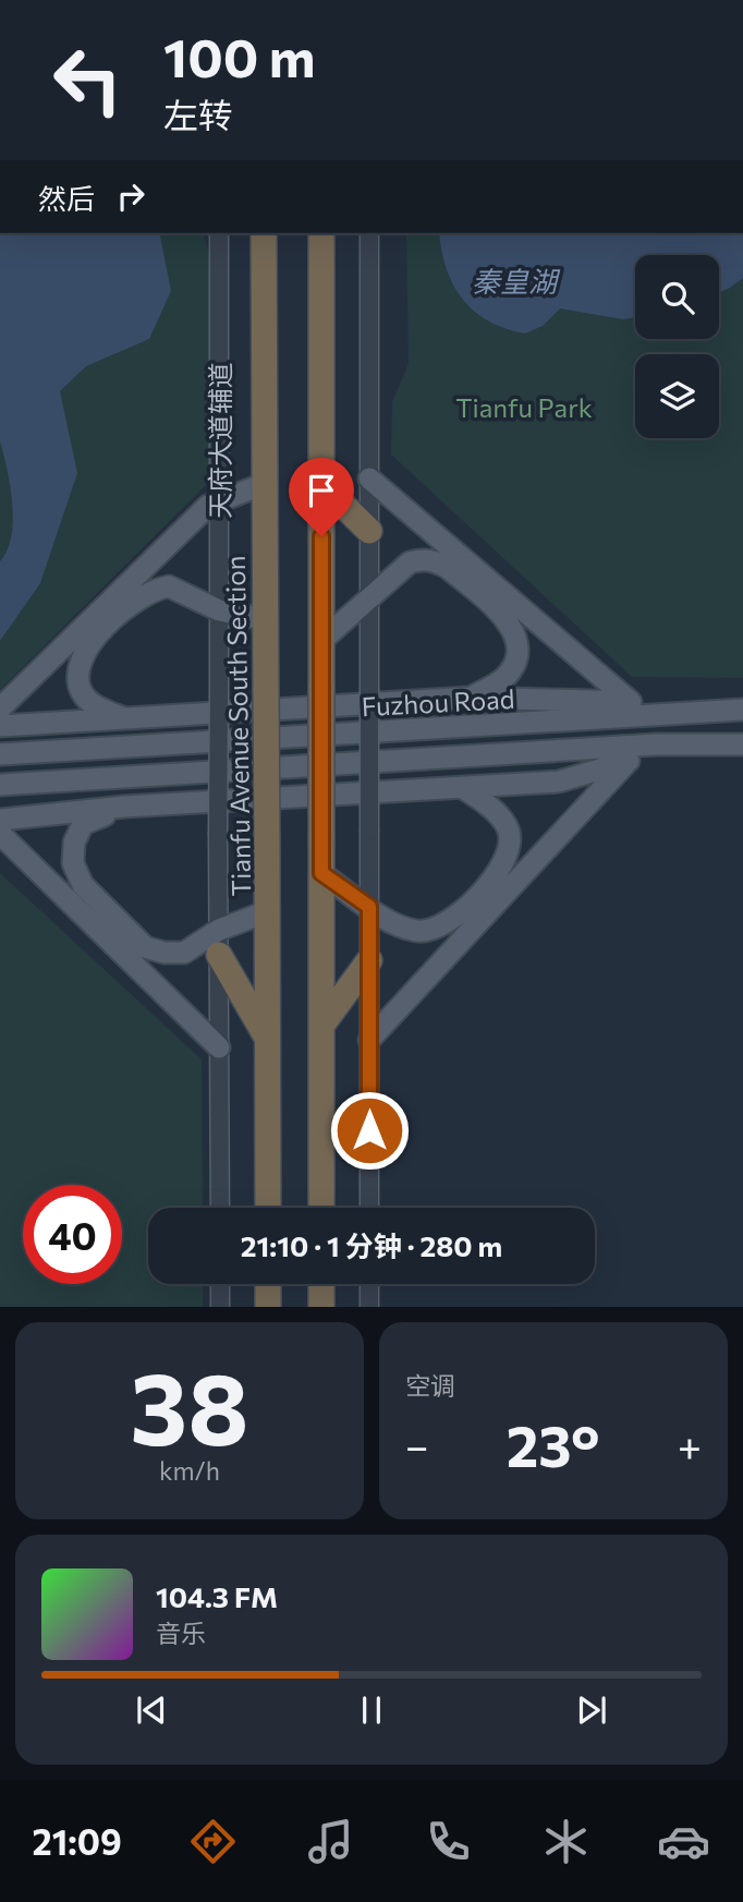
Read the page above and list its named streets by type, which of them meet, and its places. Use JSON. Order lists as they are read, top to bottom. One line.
{"streets":{"highway":["Tianfu Avenue South Section"],"main road":["Fuzhou Road"],"street":["天府大道辅道"]},"water":["秦皇湖"],"parks":["Tianfu Park"],"page":{"turn":["100 m","左转"],"then":"然后","limit":"40","trip":"21:10 · 1 分钟 · 280 m","tile":[["38","km/h"],"空调"],"heat":["−","23°","+"],"song":["104.3 FM","音乐"],"tabs":"21:09"}}
